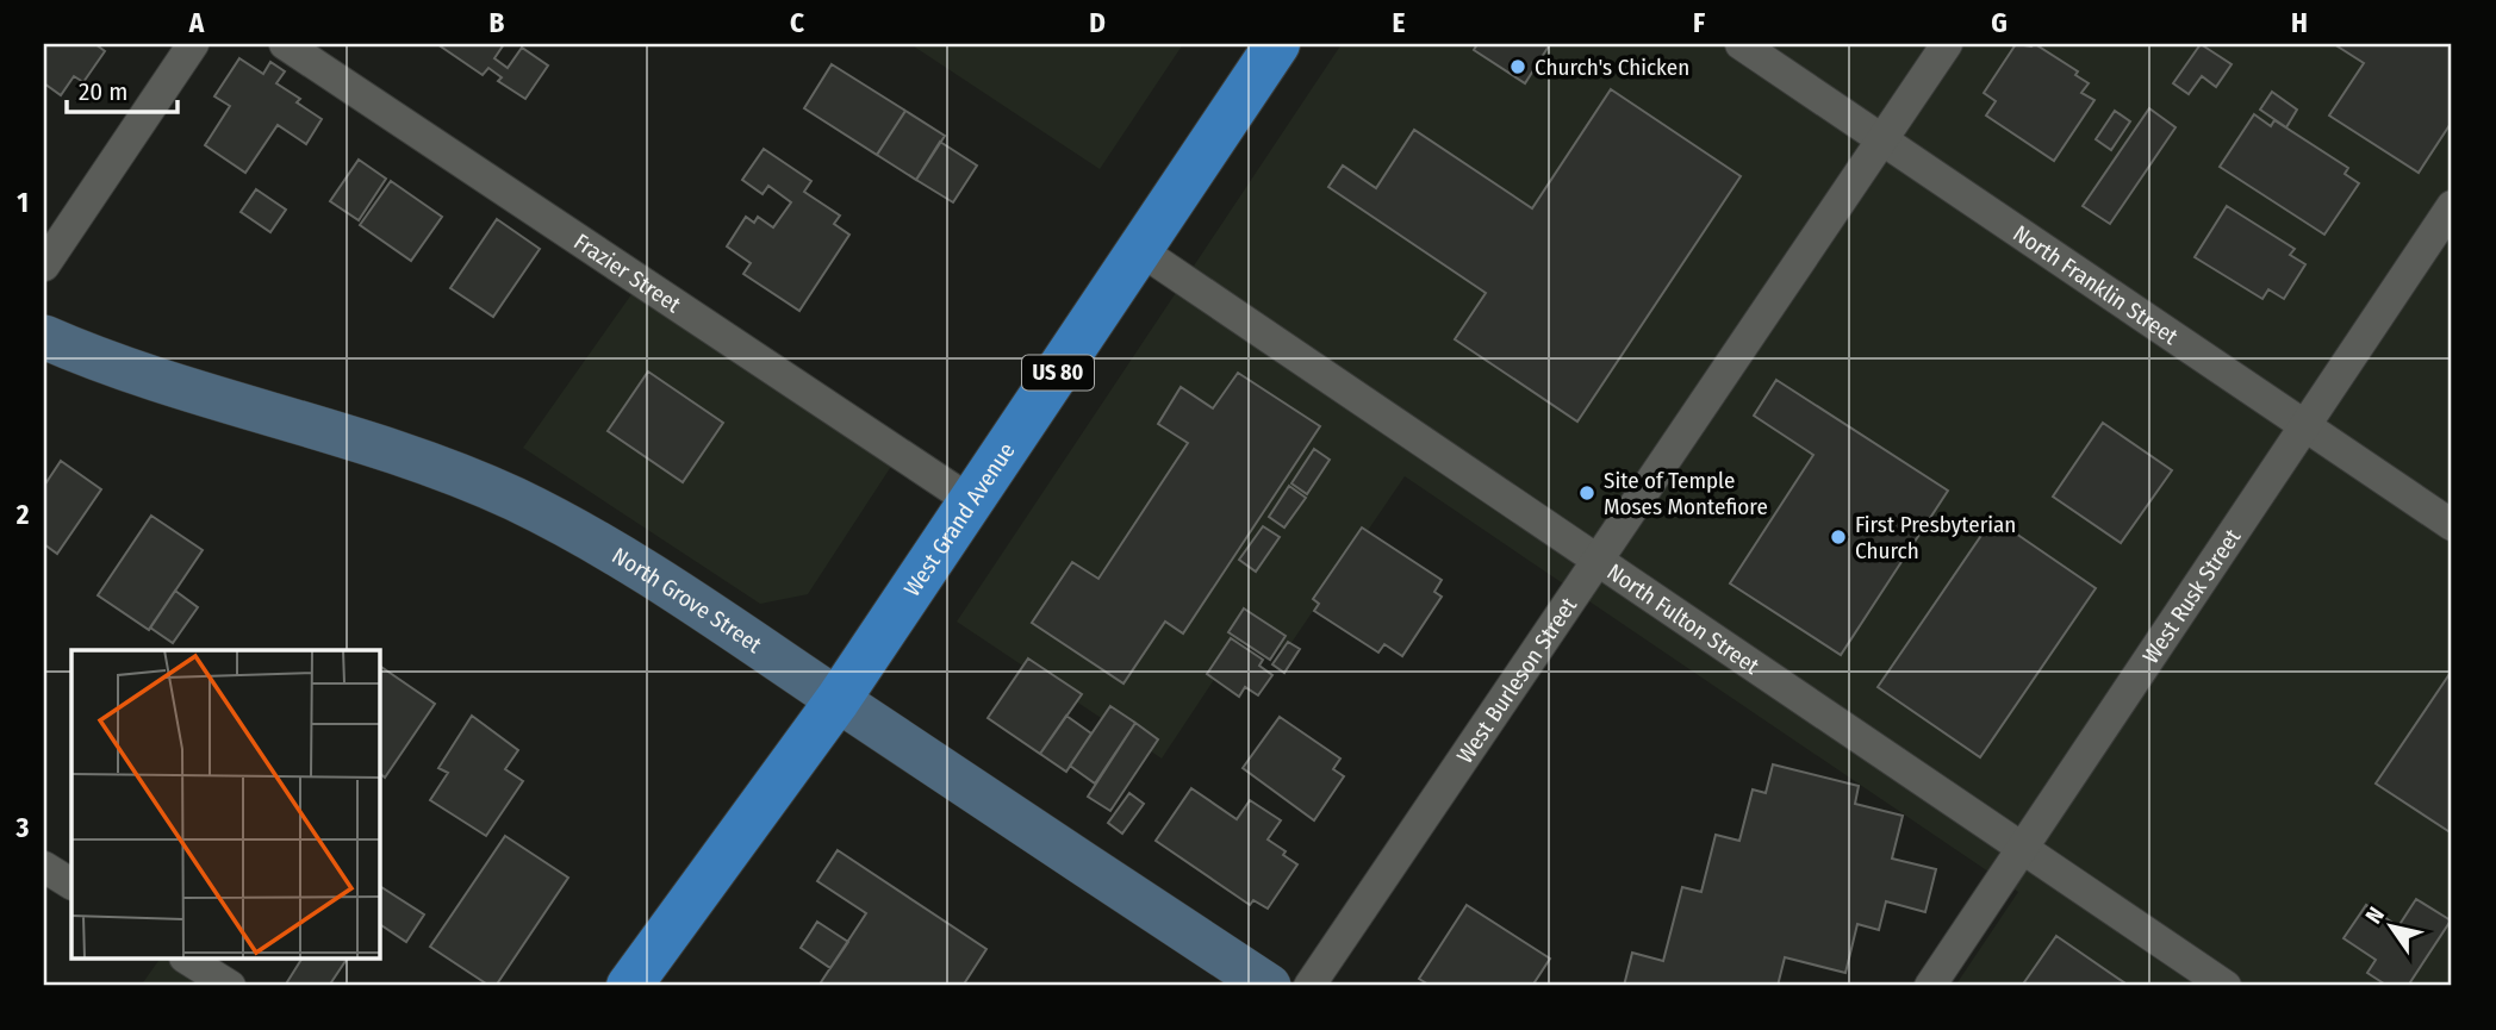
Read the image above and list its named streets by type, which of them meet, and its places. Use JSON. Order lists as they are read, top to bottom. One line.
{"streets":{"highway":["US 80","West Grand Avenue"],"main road":["North Grove Street"],"street":["Frazier Street","North Franklin Street","West Rusk Street","North Fulton Street","West Burleson Street"]},"crossings":[["Frazier Street","West Grand Avenue"],["North Franklin Street","West Rusk Street"],["North Franklin Street","West Burleson Street"],["West Grand Avenue","North Grove Street"],["West Grand Avenue","North Fulton Street"],["West Rusk Street","North Fulton Street"],["North Fulton Street","West Burleson Street"]],"places":["Church's Chicken","Site of Temple Moses Montefiore","First Presbyterian Church"],"scale_bar":"20 m","north":"top left","grid":{"columns":["A","B","C","D","E","F","G","H"],"rows":["1","2","3"]}}
